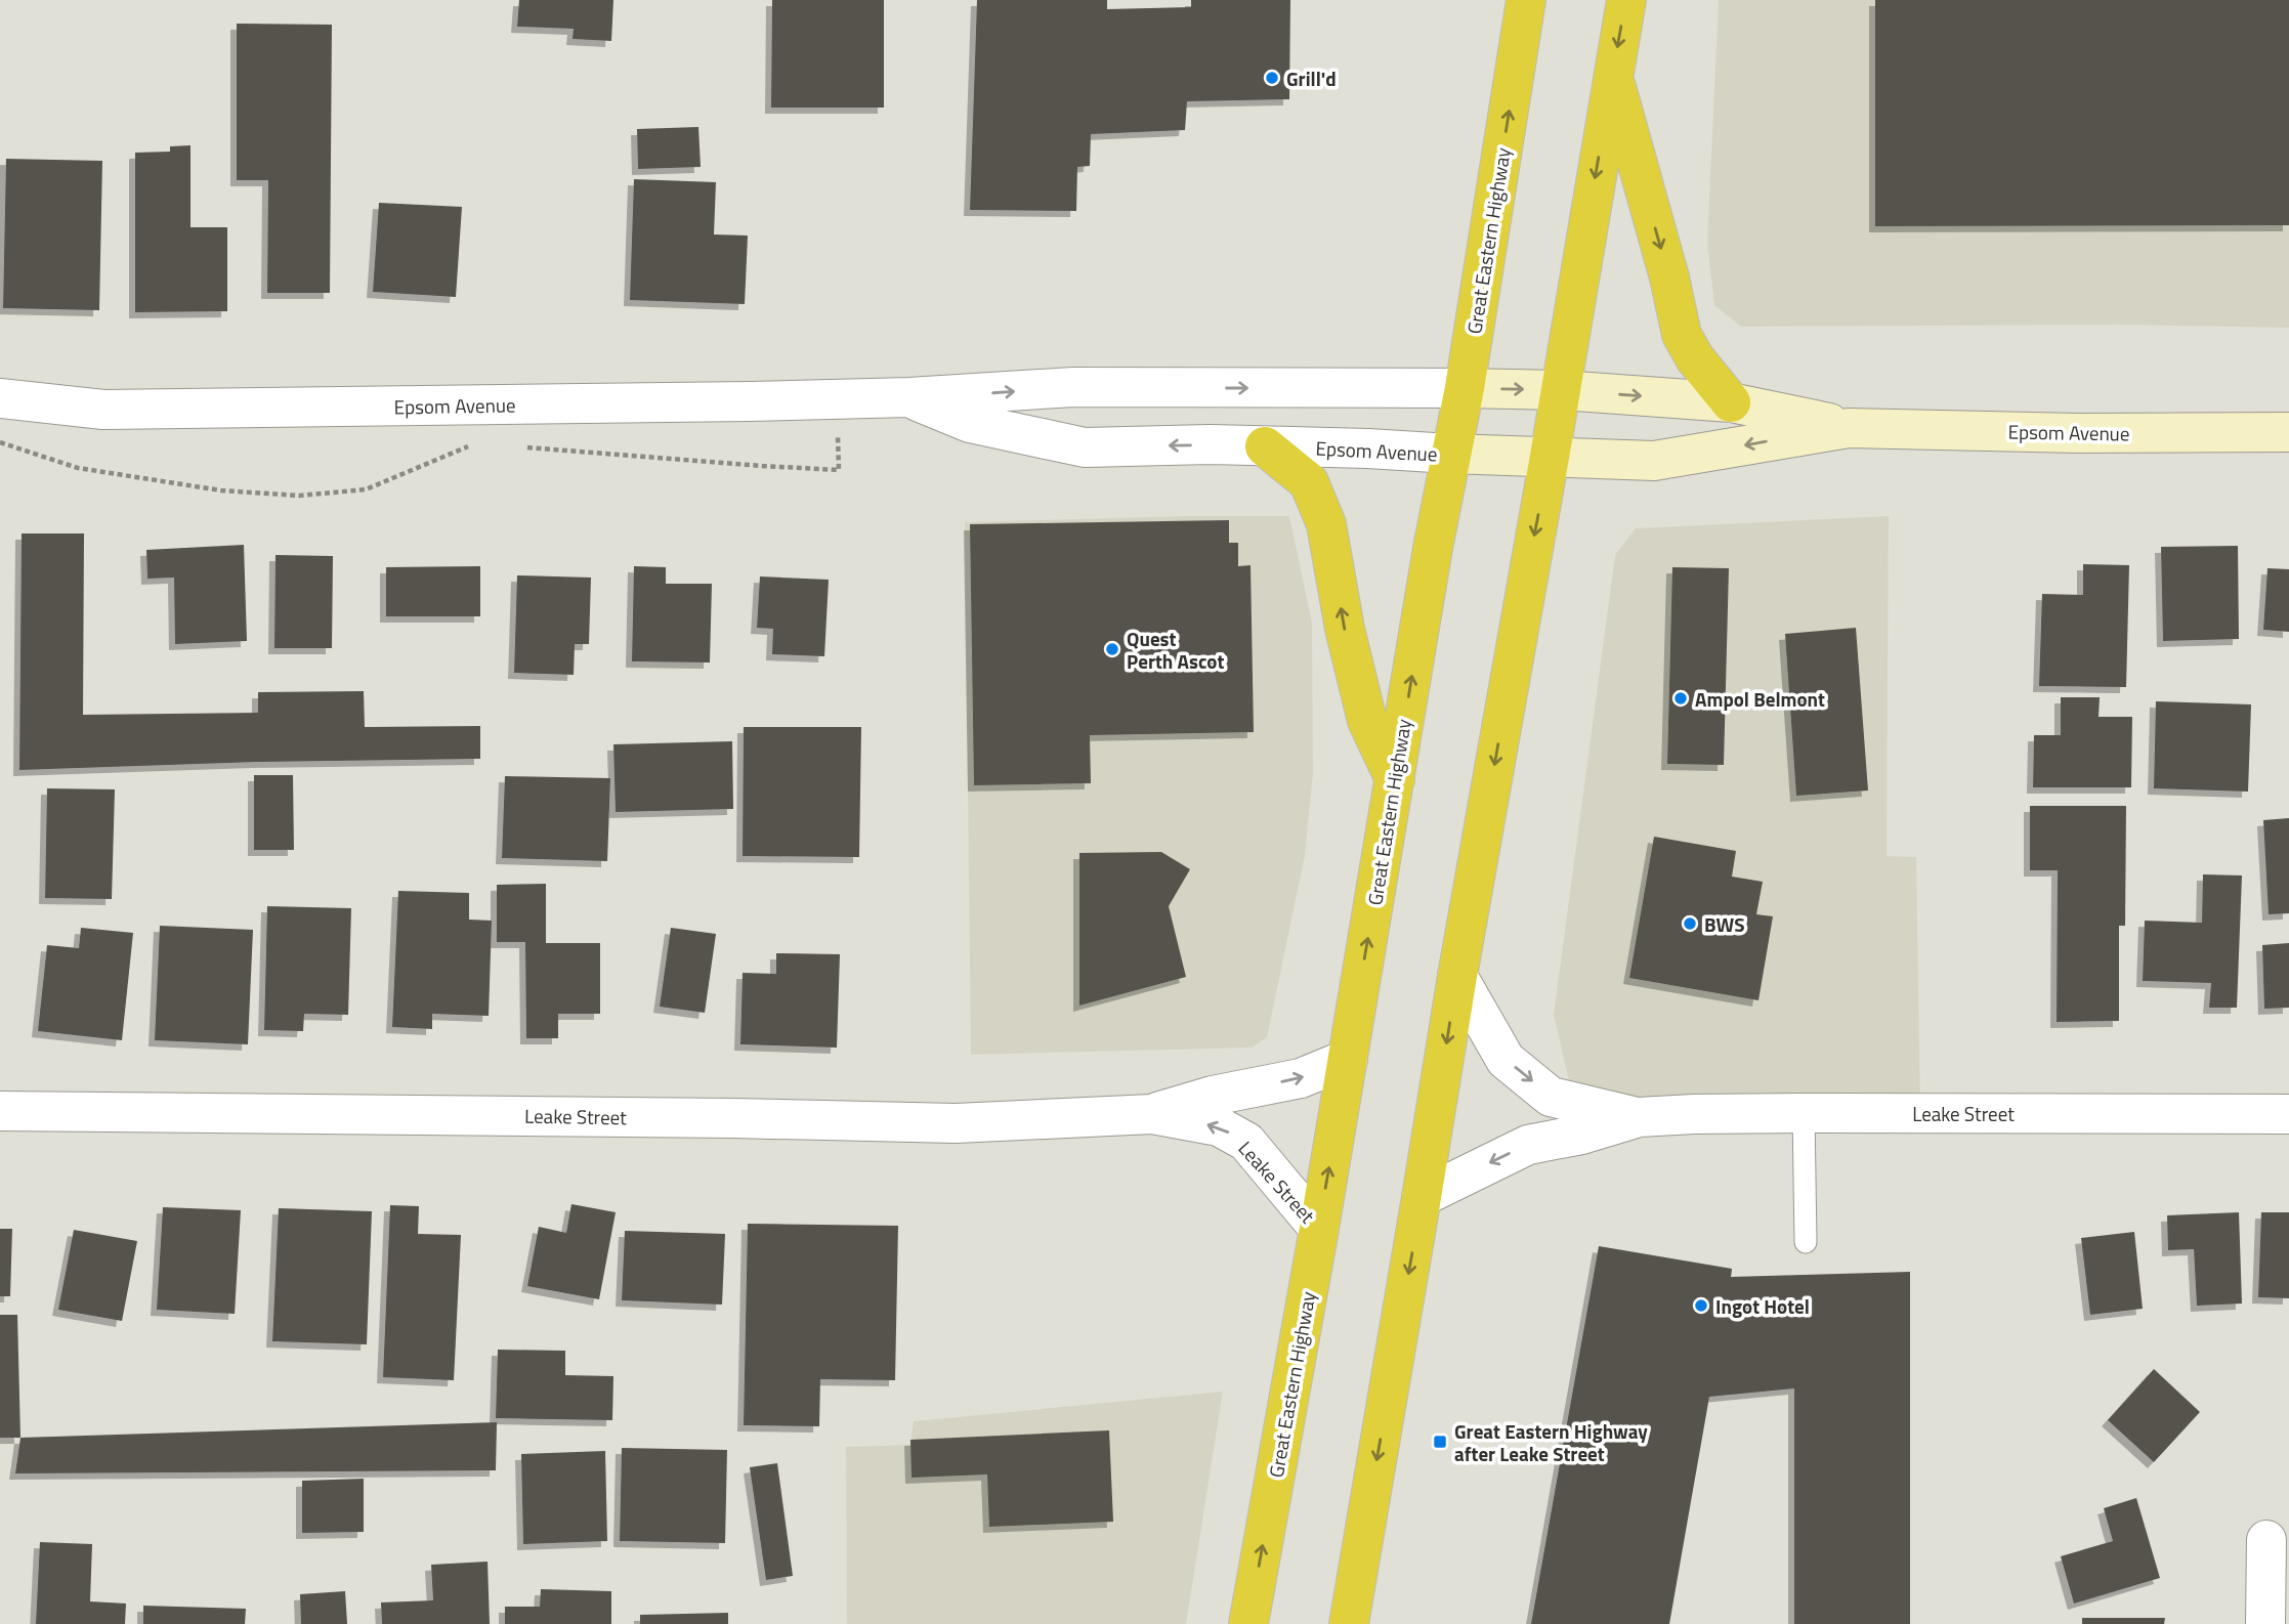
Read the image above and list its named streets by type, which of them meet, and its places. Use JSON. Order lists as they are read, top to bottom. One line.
{"streets":{"highway":["Great Eastern Highway"],"street":["Epsom Avenue","Leake Street"]},"crossings":[["Great Eastern Highway","Epsom Avenue"],["Great Eastern Highway","Leake Street"]],"places":{"other":["Grill'd","Quest Perth Ascot","Ampol Belmont","BWS","Ingot Hotel"],"transit":["Great Eastern Highway after Leake Street"]}}
